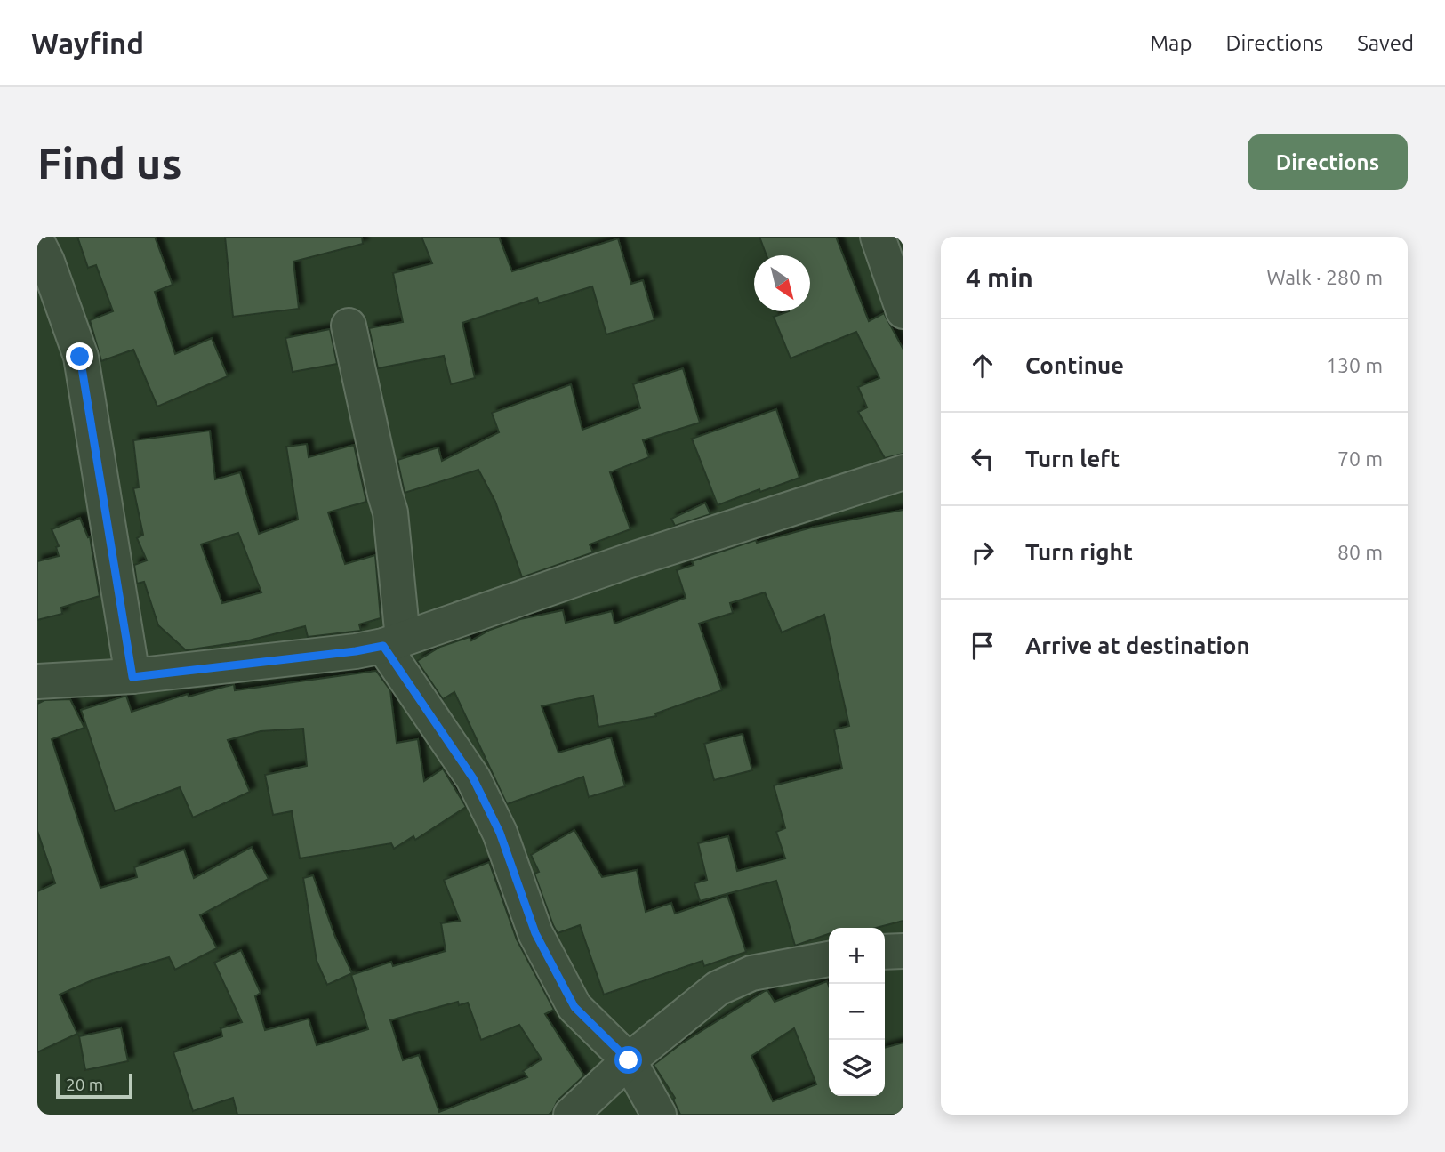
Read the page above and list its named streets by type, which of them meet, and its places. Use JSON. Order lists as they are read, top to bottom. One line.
{"scale_bar":"20 m","north":"bottom right","page":{"header":"Wayfind","nav":["Map","Directions","Saved"],"buttons":"Directions","title":"Find us","heading":["4 min","Walk · 280 m"],"list":[["Continue","130 m"],["Turn left","70 m"],["Turn right","80 m"],"Arrive at destination"],"map_buttons":["+","−"],"scale":"20 m"}}
